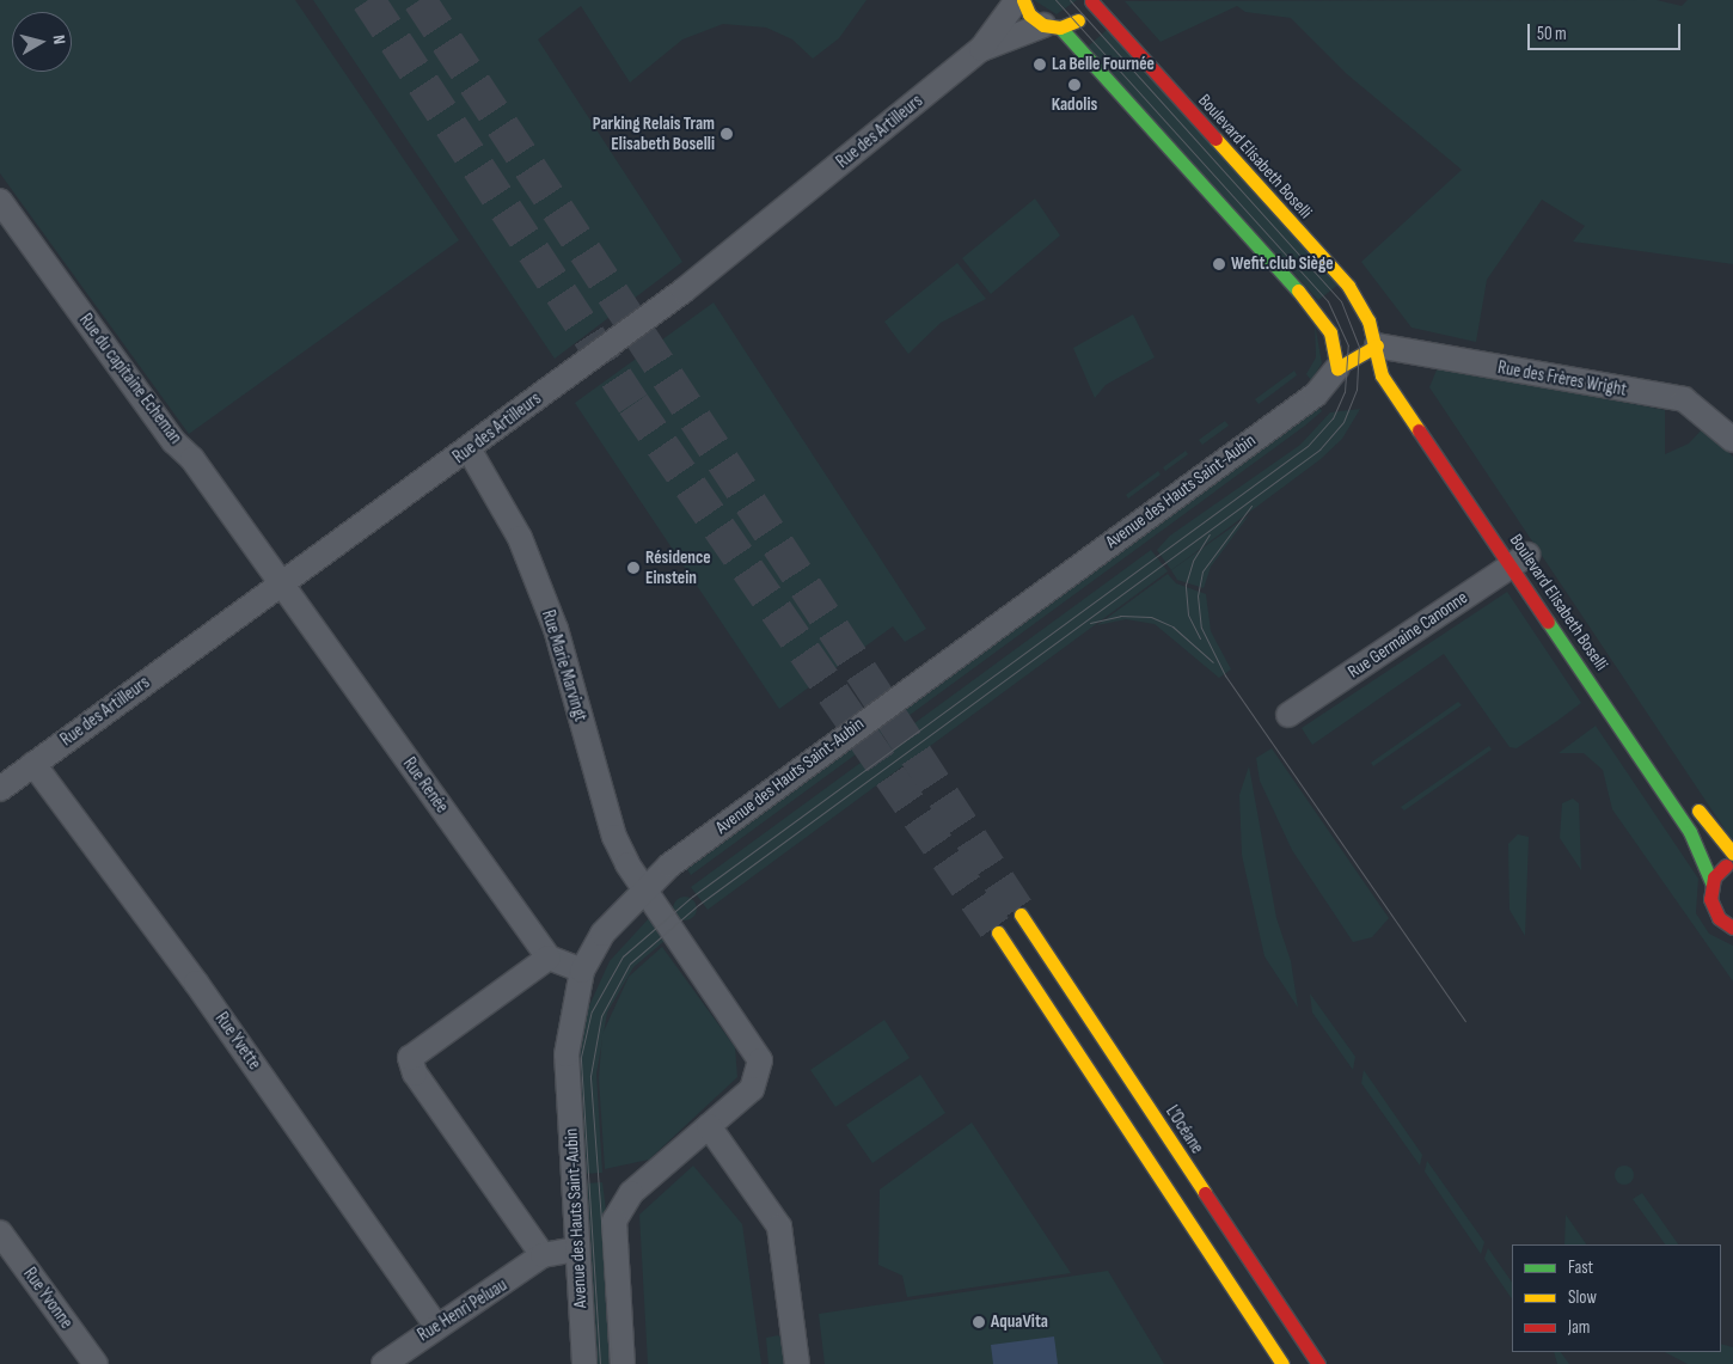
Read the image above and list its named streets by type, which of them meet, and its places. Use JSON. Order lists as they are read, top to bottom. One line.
{"streets":{"main road":["Boulevard Elisabeth Boselli","L’Océane"],"street":["Rue des Artilleurs","Rue du capitaine Echeman","Rue des Frères Wright","Avenue des Hauts Saint-Aubin","Rue Germaine Canonne","Rue Marie Marvingt","Rue Renée","Rue Yvette","Rue Yvonne","Rue Henri Peluau"]},"crossings":[["Rue des Artilleurs","Rue du capitaine Echeman"],["Rue des Artilleurs","Rue Marie Marvingt"],["Rue des Artilleurs","Rue Renée"],["Rue des Artilleurs","Rue Yvette"],["Boulevard Elisabeth Boselli","Rue des Frères Wright"],["Boulevard Elisabeth Boselli","Rue Germaine Canonne"],["Rue du capitaine Echeman","Rue Renée"],["Avenue des Hauts Saint-Aubin","Rue Marie Marvingt"],["Avenue des Hauts Saint-Aubin","Rue Henri Peluau"],["Rue Yvette","Rue Henri Peluau"]],"places":["La Belle Fournée","Kadolis","Parking Relais Tram Elisabeth Boselli","Wefit.club Siège","Résidence Einstein","AquaVita"],"legend":["Fast","Slow","Jam"],"scale_bar":"50 m","north":"right"}
